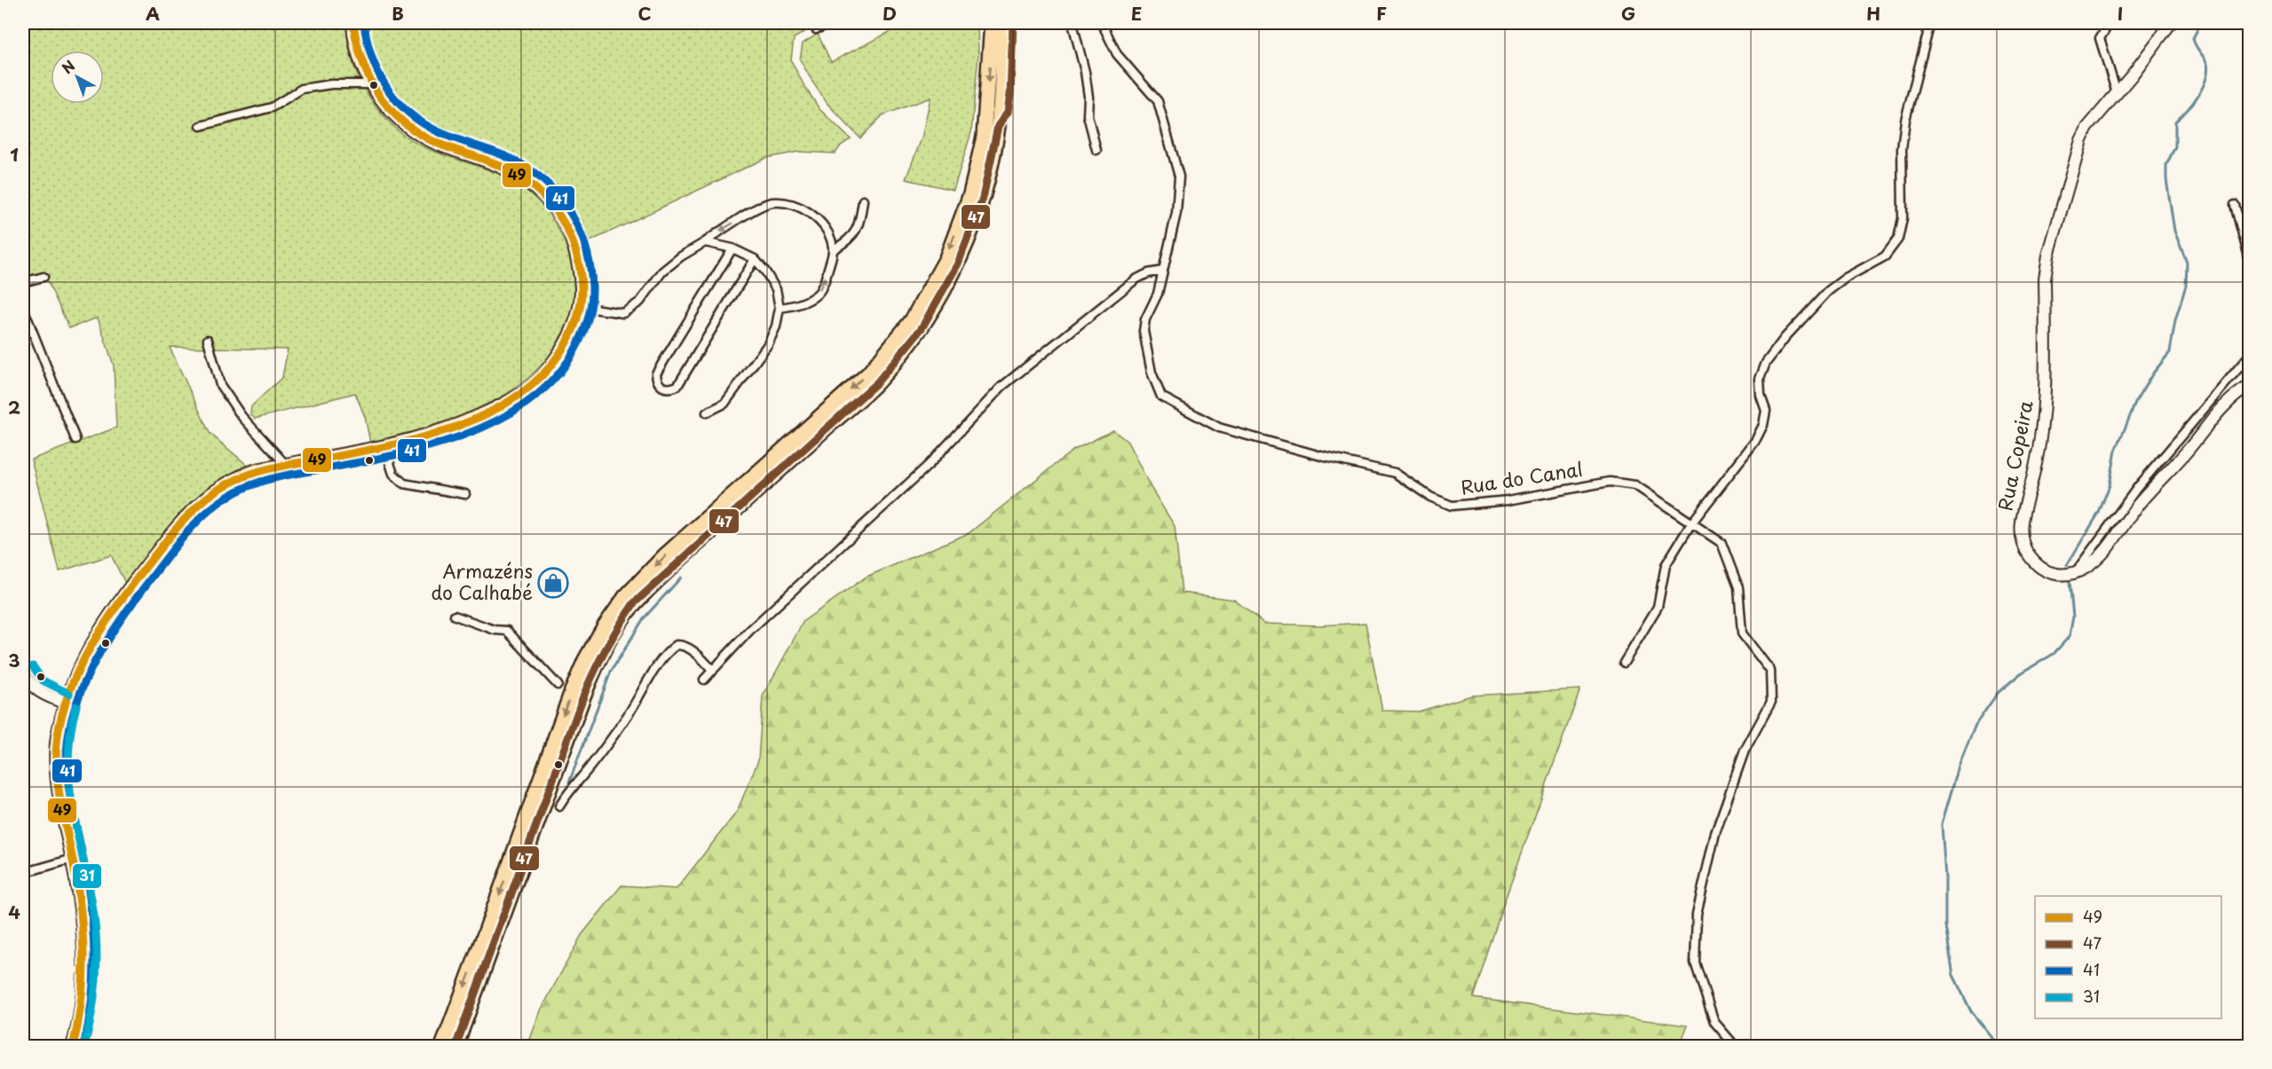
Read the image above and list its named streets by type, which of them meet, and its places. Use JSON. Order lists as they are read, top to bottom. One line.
{"streets":{"main road":["Rua Copeira"],"street":["Rua do Canal"]},"places":{"shop":["Armazéns do Calhabé"]},"lines":["transit line 49","transit line 47","transit line 41","transit line 31"],"legend":["49","47","41","31"],"north":"top left","grid":{"columns":["A","B","C","D","E","F","G","H","I"],"rows":["1","2","3","4"]}}
